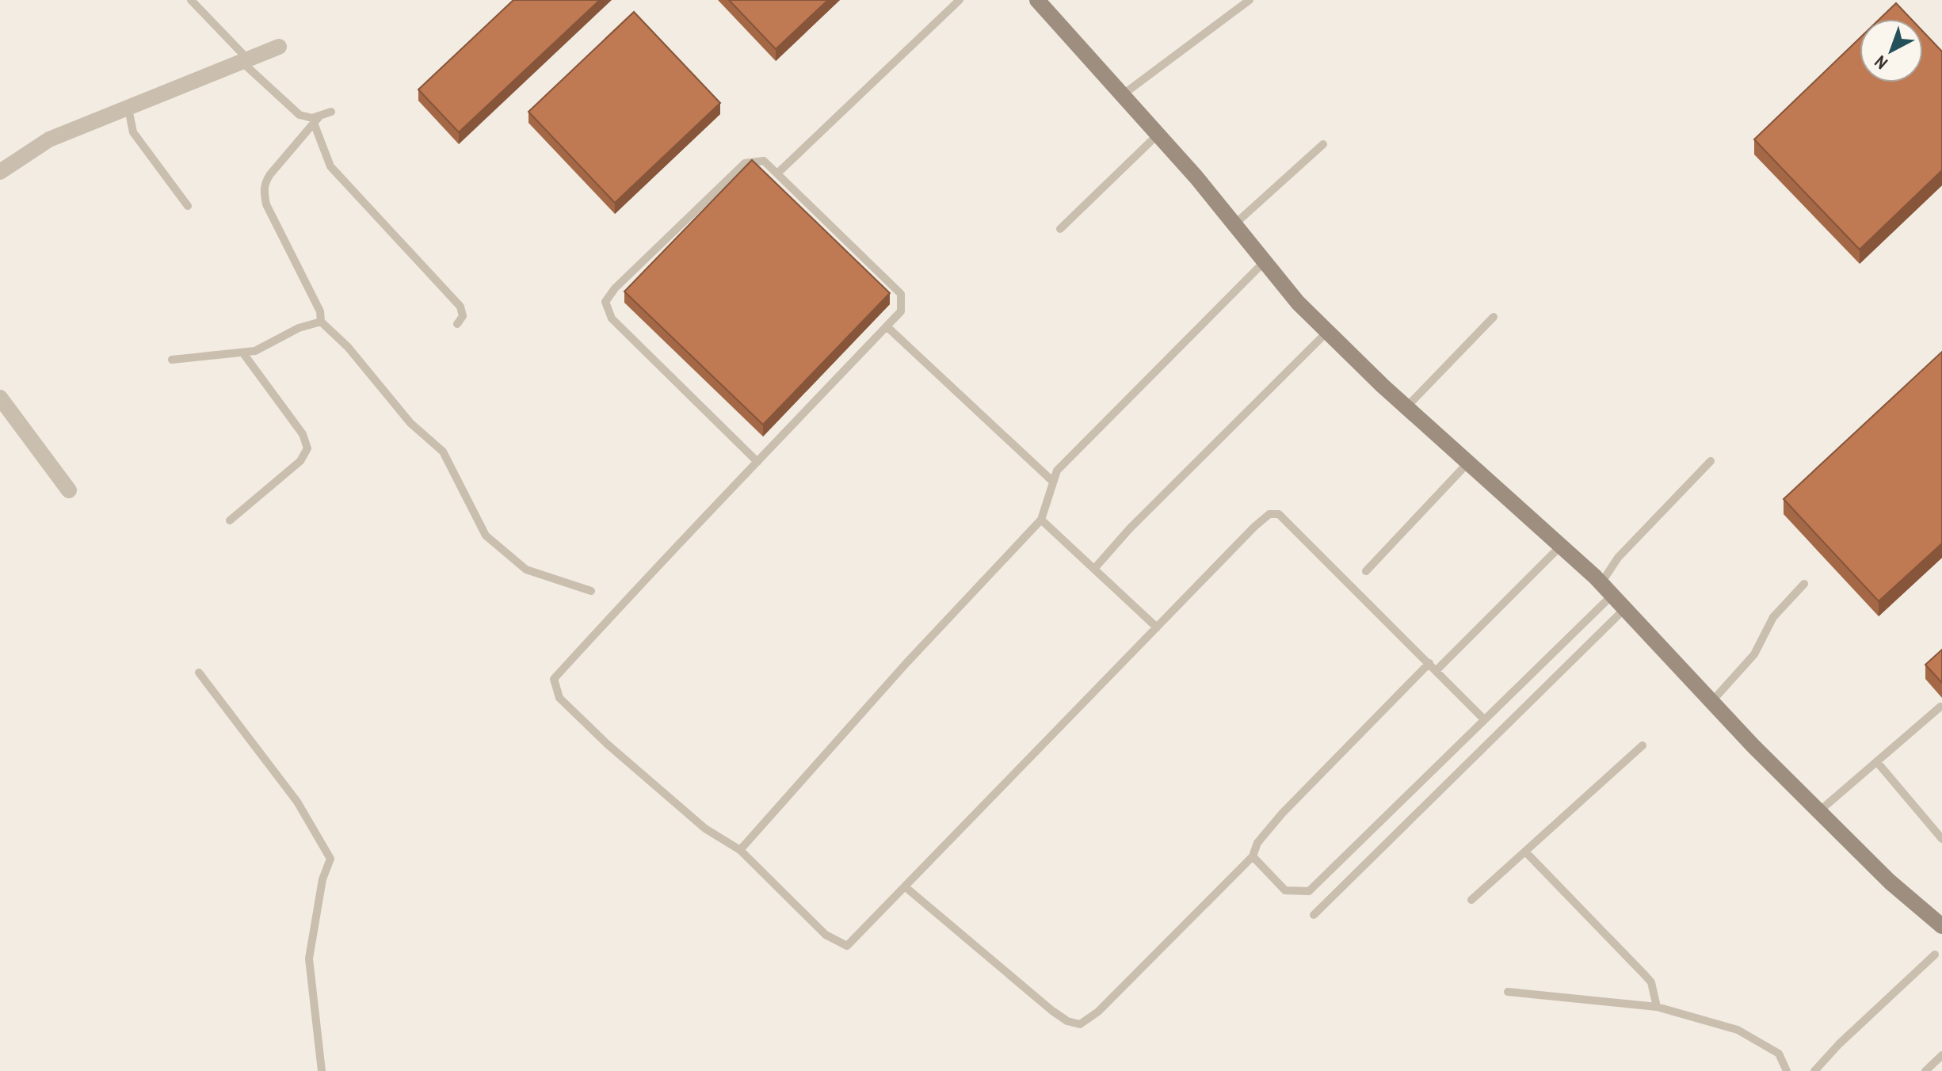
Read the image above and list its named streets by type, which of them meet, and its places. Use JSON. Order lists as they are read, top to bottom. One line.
{"north":"bottom left"}
